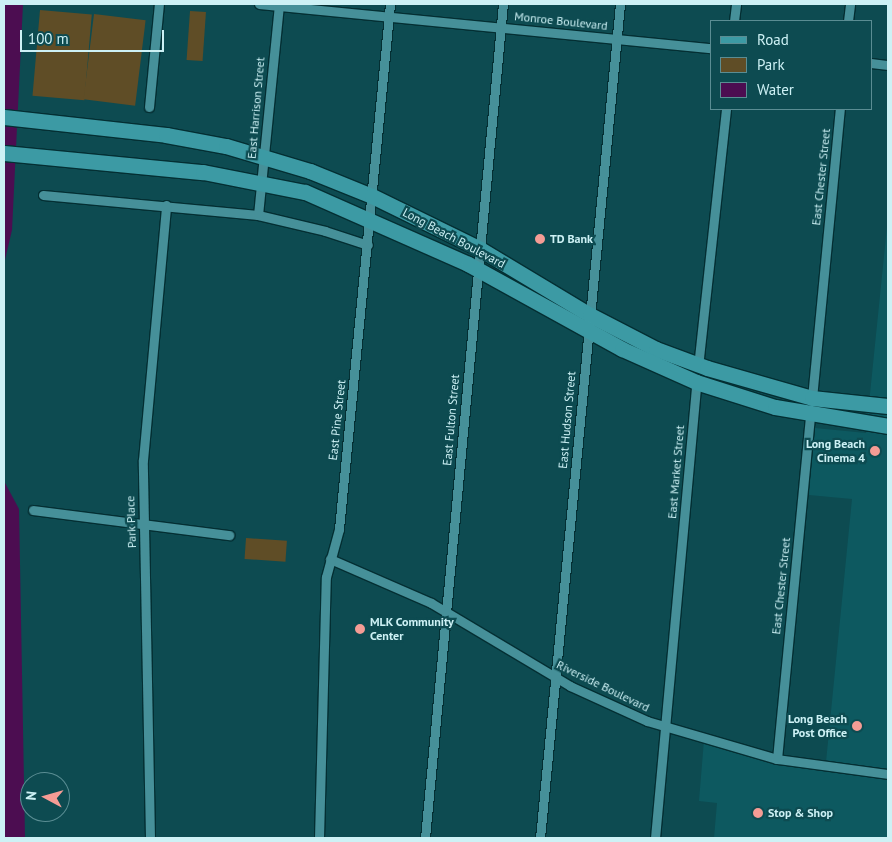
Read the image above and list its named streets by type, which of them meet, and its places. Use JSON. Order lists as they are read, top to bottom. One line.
{"streets":{"main road":["Long Beach Boulevard"],"street":["Monroe Boulevard","East Harrison Street","East Chester Street","East Pine Street","East Fulton Street","East Hudson Street","East Market Street","Park Place","Riverside Boulevard"]},"crossings":[["Monroe Boulevard","East Harrison Street"],["Monroe Boulevard","East Pine Street"],["Monroe Boulevard","East Fulton Street"],["Monroe Boulevard","East Hudson Street"],["East Harrison Street","Long Beach Boulevard"],["East Chester Street","Long Beach Boulevard"],["East Chester Street","Riverside Boulevard"],["Long Beach Boulevard","East Pine Street"],["Long Beach Boulevard","East Fulton Street"],["Long Beach Boulevard","East Hudson Street"],["Long Beach Boulevard","East Market Street"],["East Pine Street","Riverside Boulevard"],["East Fulton Street","Riverside Boulevard"],["East Hudson Street","Riverside Boulevard"],["East Market Street","Riverside Boulevard"]],"places":["TD Bank","Long Beach Cinema 4","MLK Community Center","Long Beach Post Office","Stop & Shop"],"legend":["Road","Park","Water"],"scale_bar":"100 m","north":"left"}
